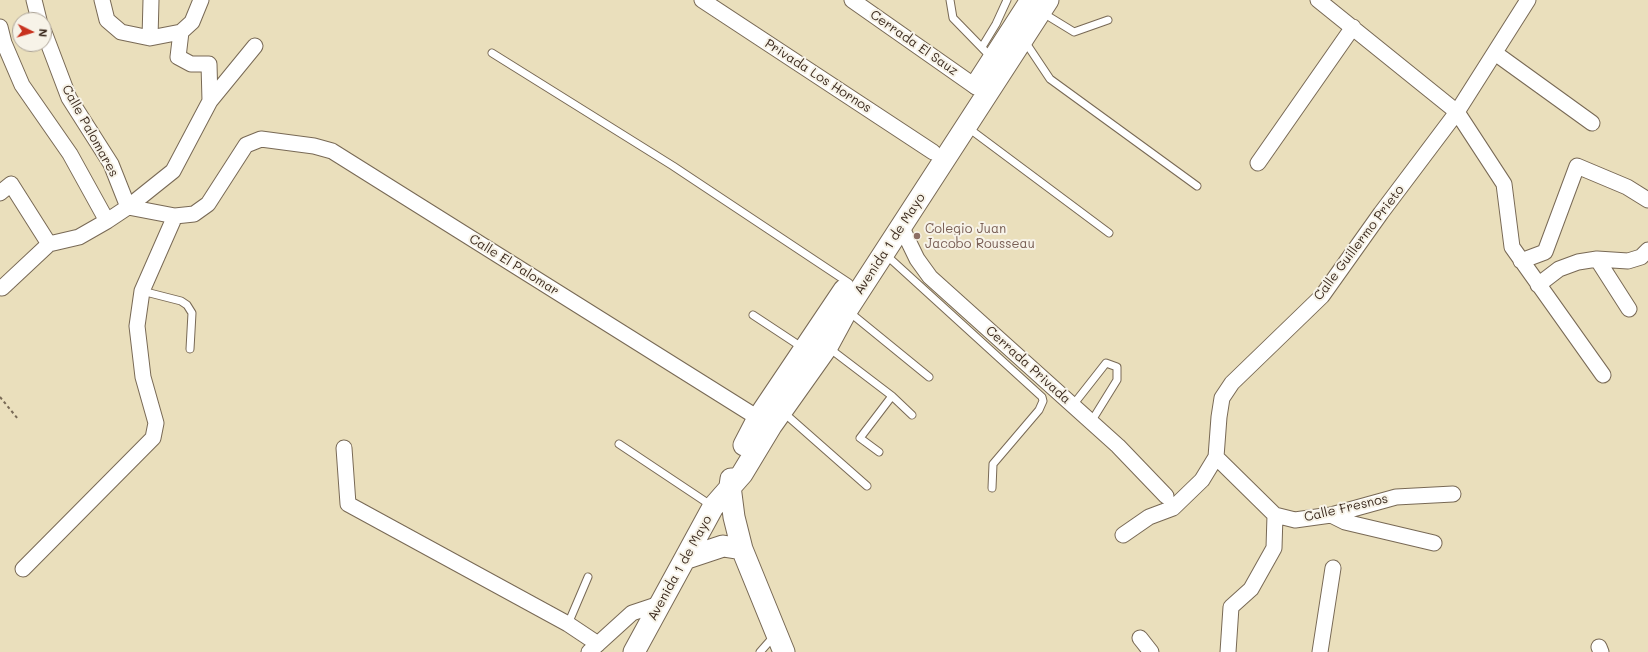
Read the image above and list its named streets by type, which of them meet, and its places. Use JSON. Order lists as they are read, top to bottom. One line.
{"streets":{"main road":["Avenida 1 de Mayo"],"street":["Cerrada El Sauz","Privada Los Hornos","Calle Palomares","Calle Guillermo Prieto","Calle El Palomar","Cerrada Privada","Calle Fresnos"]},"crossings":[["Cerrada El Sauz","Avenida 1 de Mayo"],["Privada Los Hornos","Avenida 1 de Mayo"],["Avenida 1 de Mayo","Calle El Palomar"],["Avenida 1 de Mayo","Cerrada Privada"]],"places":["Colegio Juan Jacobo Rousseau"],"north":"right"}
